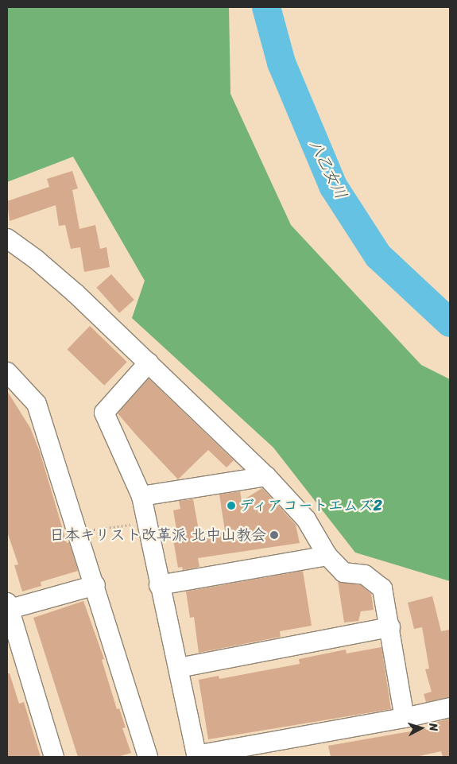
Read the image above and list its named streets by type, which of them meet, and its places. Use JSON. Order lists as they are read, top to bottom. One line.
{"water":["八乙女川"],"places":["ディアコートエムズ2","日本キリスト改革派 北中山教会"],"north":"right"}
